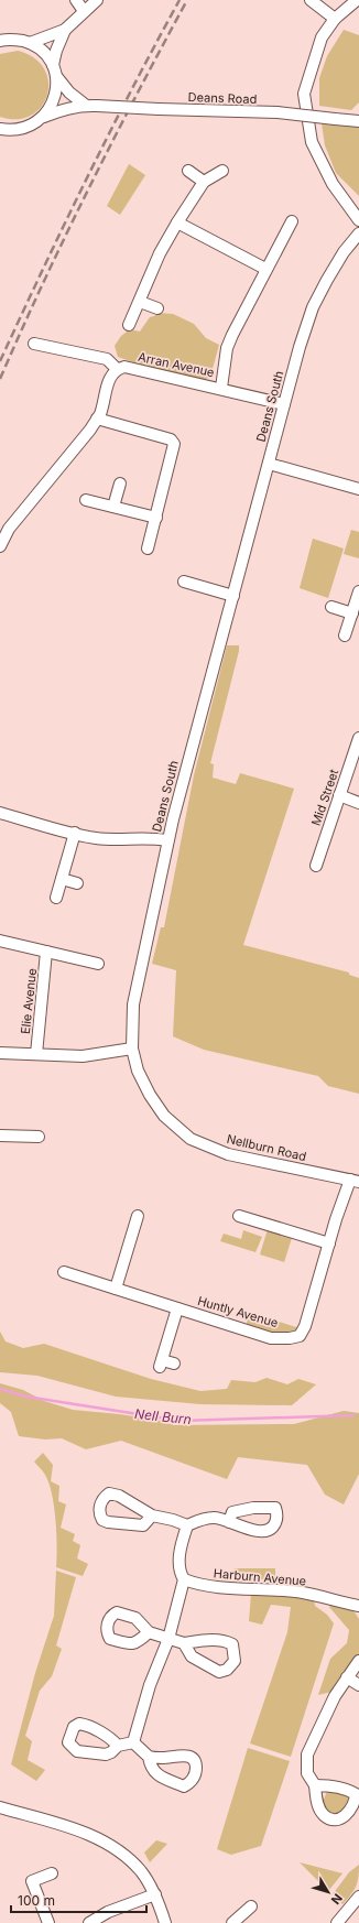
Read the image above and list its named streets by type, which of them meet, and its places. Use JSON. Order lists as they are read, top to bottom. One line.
{"streets":{"street":["Deans Road","Arran Avenue","Deans South","Mid Street","Elie Avenue","Nellburn Road","Huntly Avenue","Harburn Avenue"]},"crossings":[["Arran Avenue","Deans South"],["Deans South","Nellburn Road"],["Nellburn Road","Huntly Avenue"]],"water":["Nell Burn"],"scale_bar":"100 m","north":"bottom right"}
